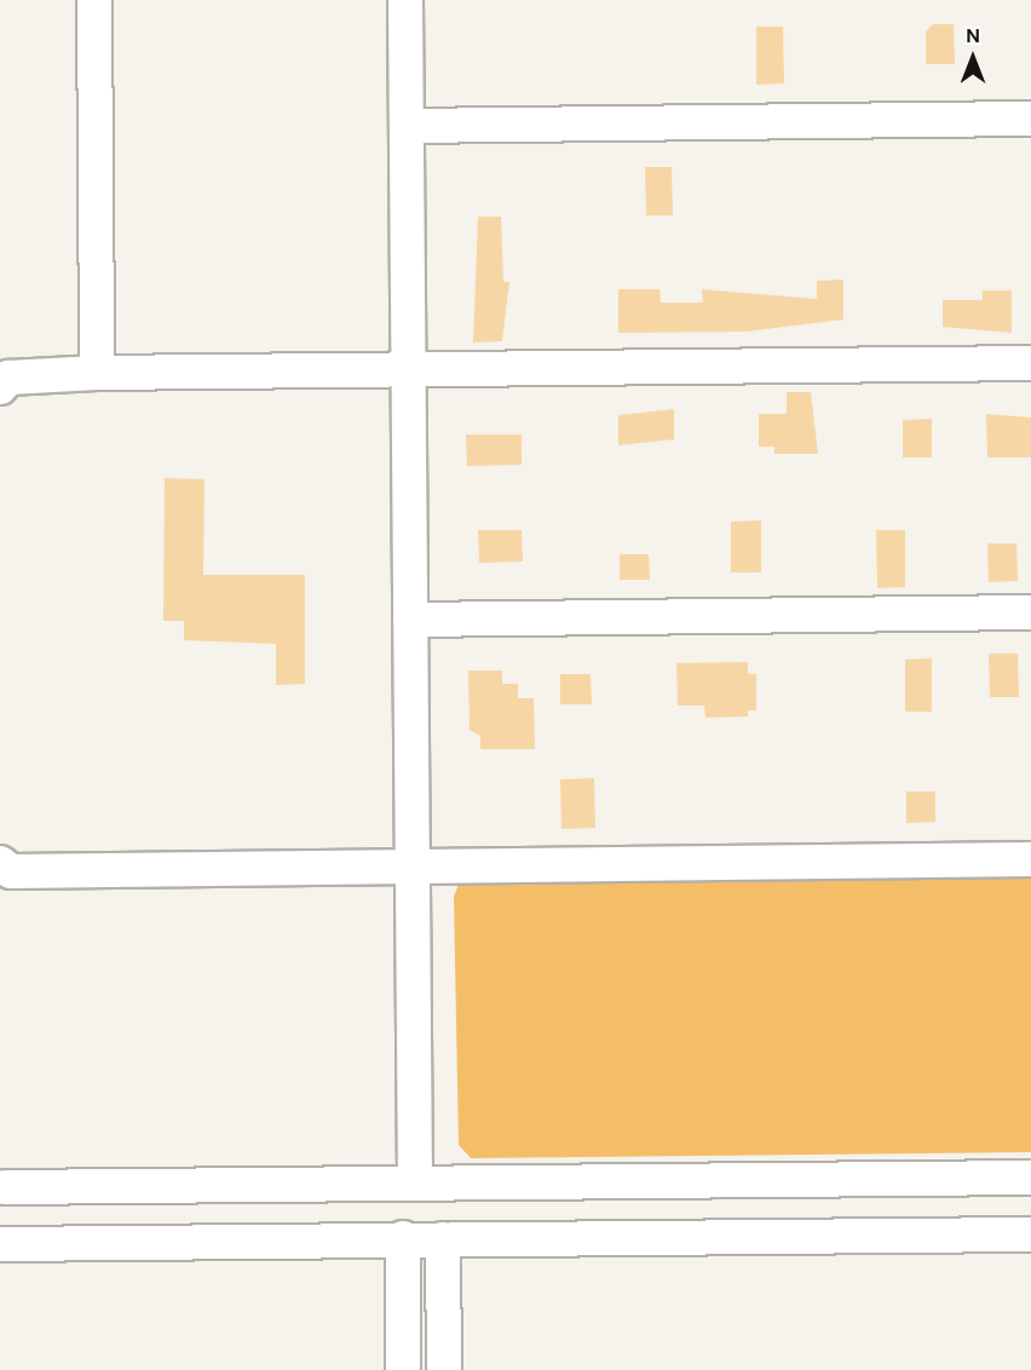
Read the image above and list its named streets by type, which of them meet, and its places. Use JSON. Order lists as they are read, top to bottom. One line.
{"north":"top"}
